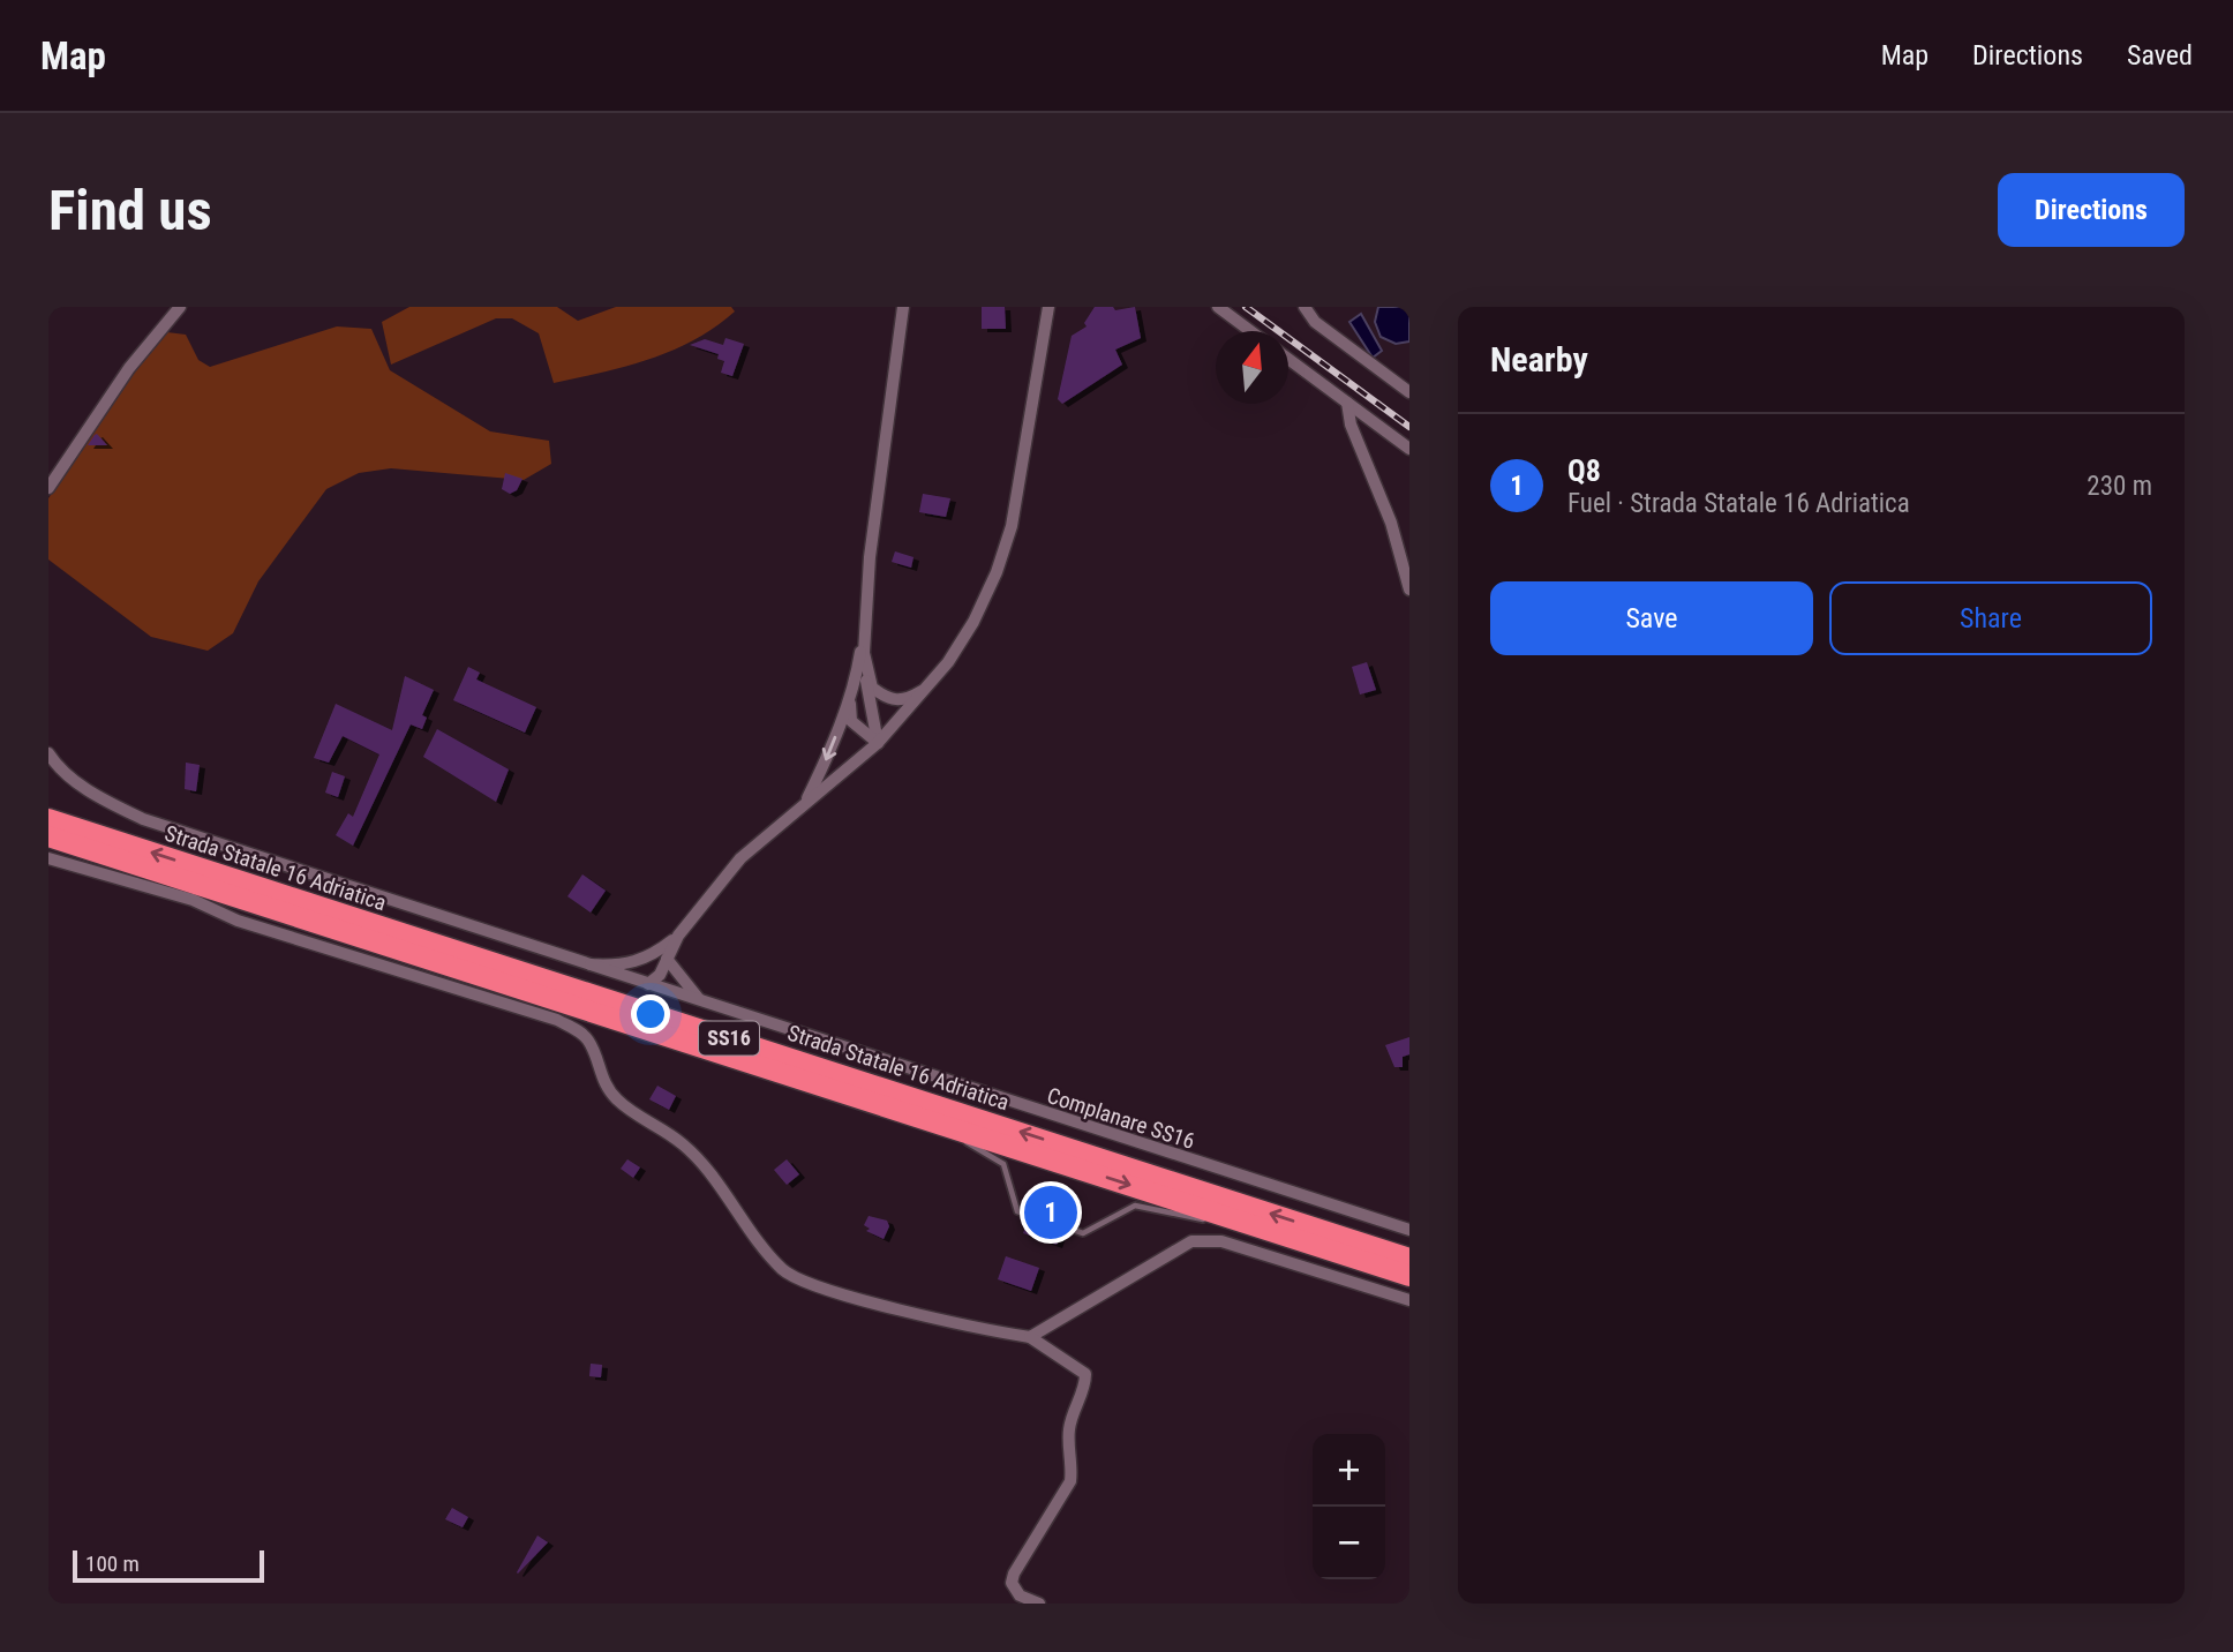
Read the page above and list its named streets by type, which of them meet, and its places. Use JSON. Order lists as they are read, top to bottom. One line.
{"streets":{"highway":["Strada Statale 16 Adriatica","SS16"],"street":["Complanare SS16"]},"scale_bar":"100 m","north":"top","page":{"header":"Map","nav":["Map","Directions","Saved"],"buttons":["Directions",["Save","Share"]],"title":"Find us","heading":"Nearby","list":[{"mark":"1","name":"Q8","note":"Fuel · Strada Statale 16 Adriatica","value":"230 m"}],"pins":"1","map_buttons":["+","−"],"scale":"100 m"}}
